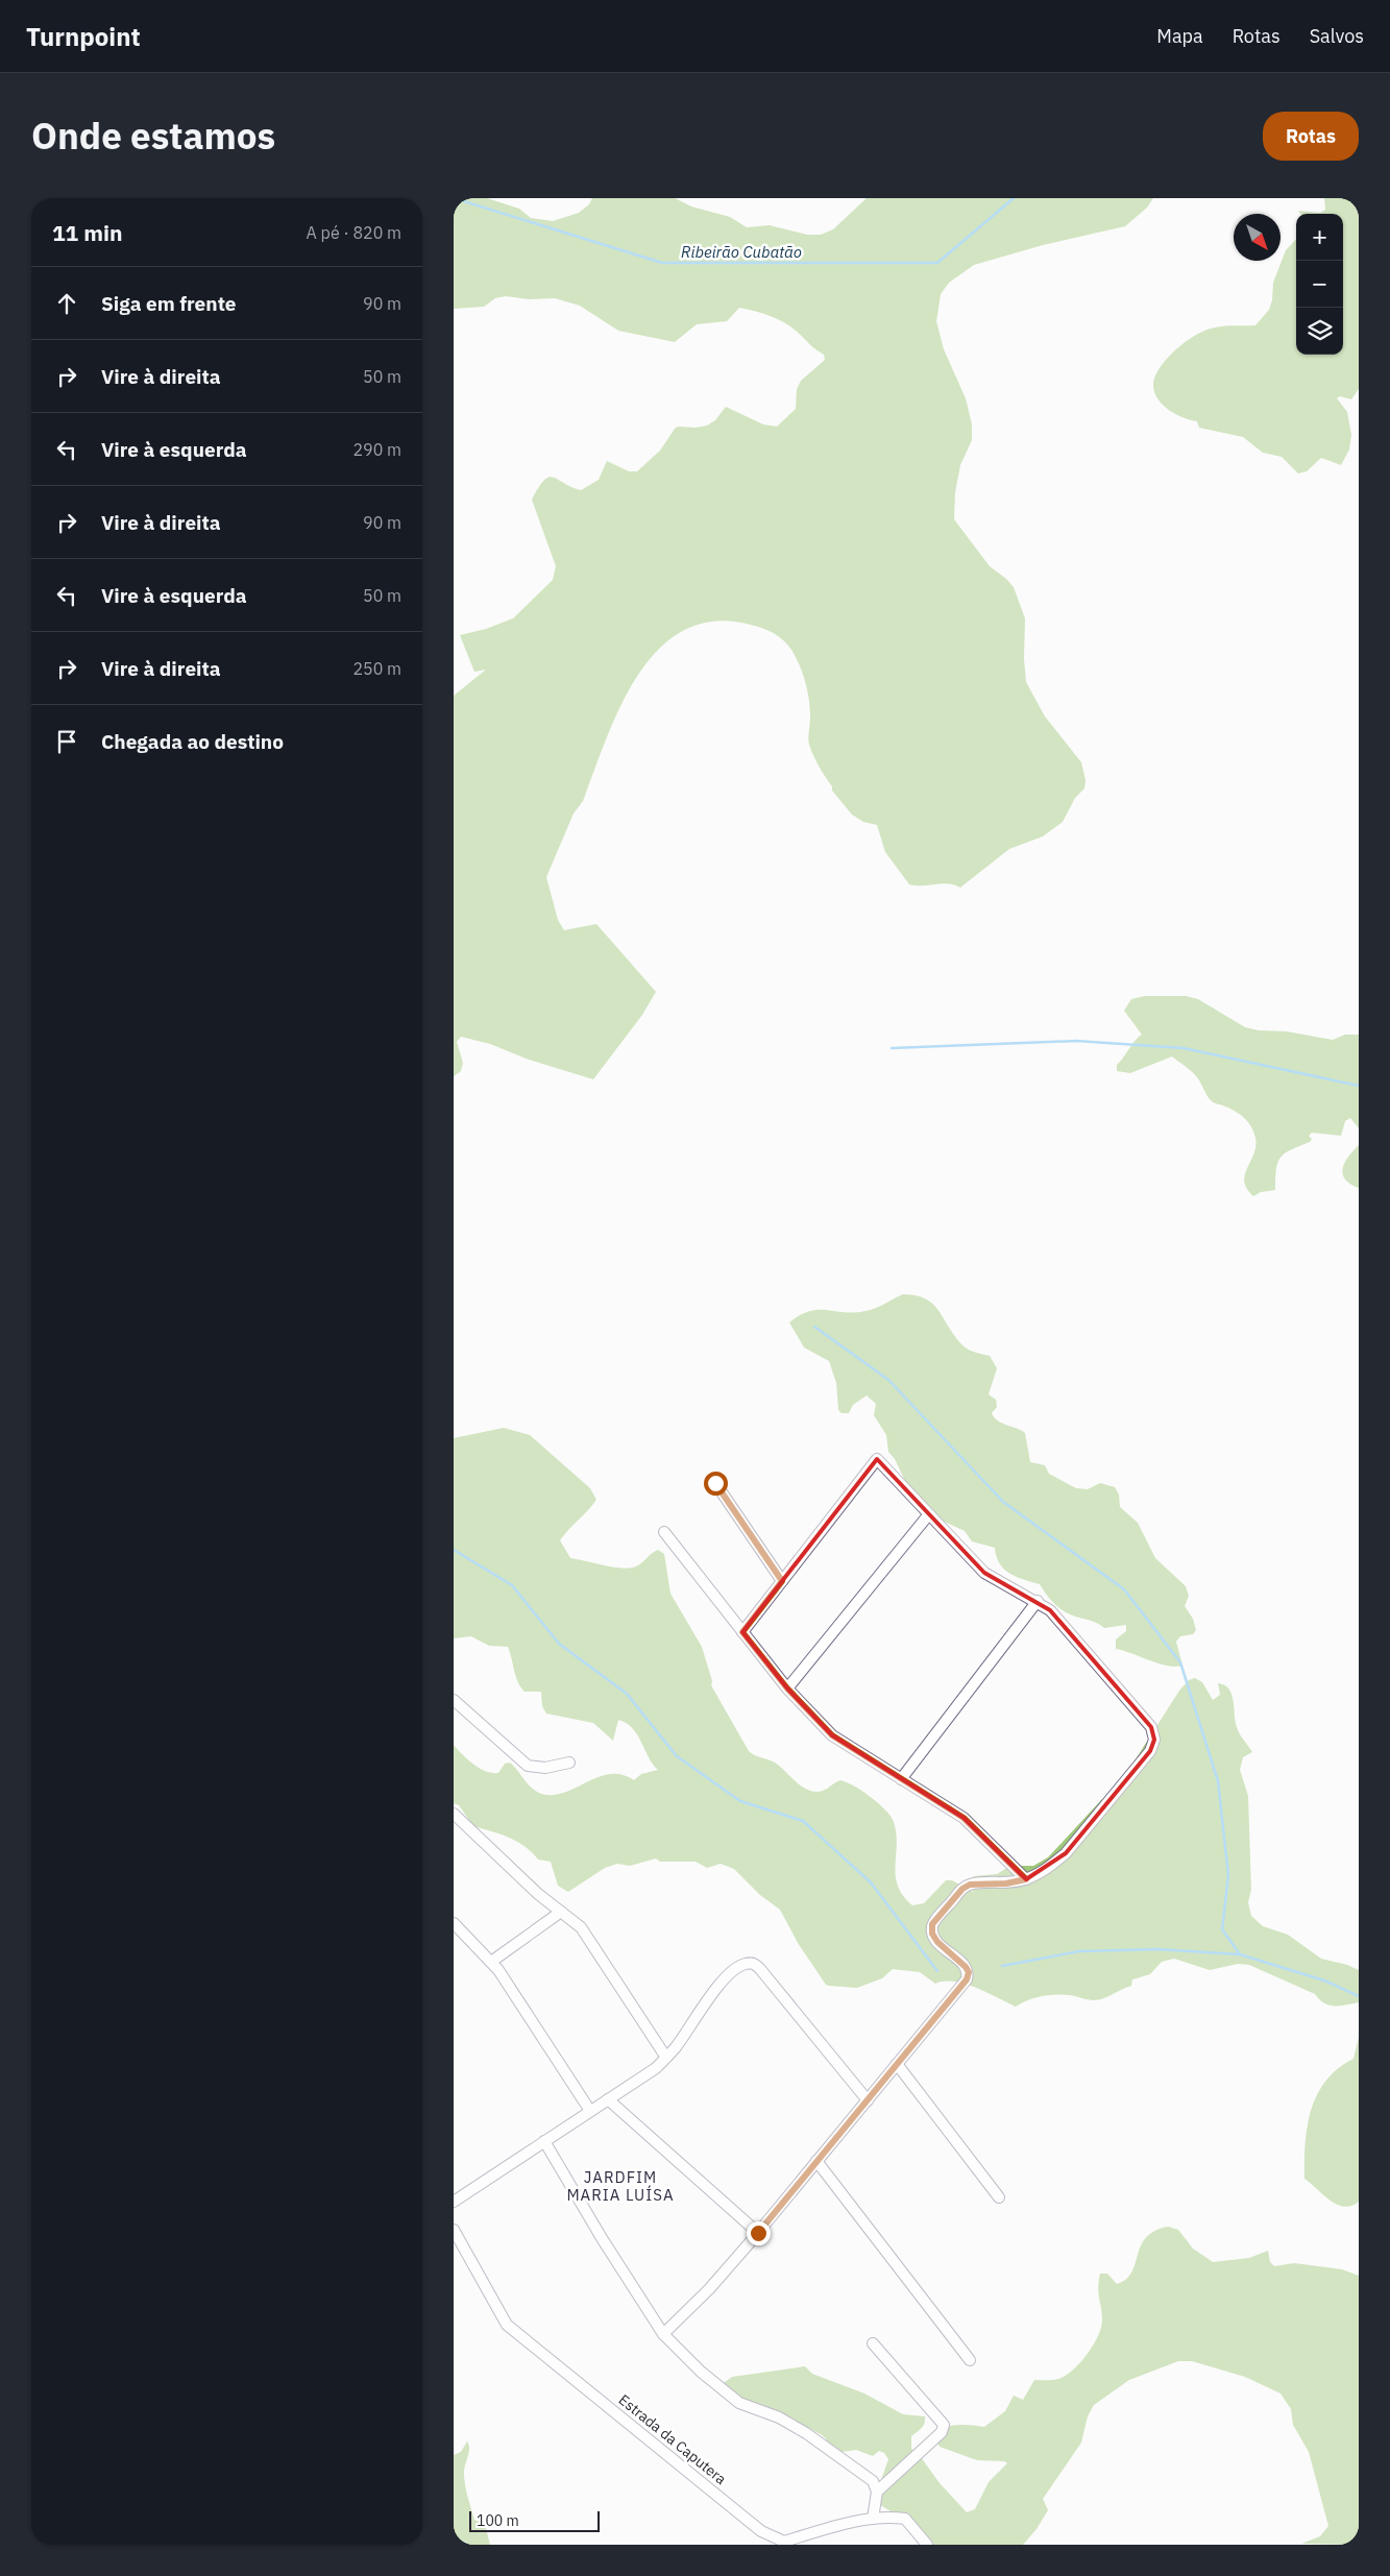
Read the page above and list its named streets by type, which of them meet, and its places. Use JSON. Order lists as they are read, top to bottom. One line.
{"streets":{"street":["Estrada da Caputera"]},"districts":["JARDFIM MARIA LUÍSA"],"water":["Ribeirão Cubatão"],"scale_bar":"100 m","north":"bottom right","page":{"header":"Turnpoint","nav":["Mapa","Rotas","Salvos"],"title":"Onde estamos","buttons":"Rotas","heading":["11 min","A pé · 820 m"],"map_buttons":["+","−"],"list":[["Siga em frente","90 m"],["Vire à direita","50 m"],["Vire à esquerda","290 m"],["Vire à direita","90 m"],["Vire à esquerda","50 m"],["Vire à direita","250 m"],"Chegada ao destino"],"scale":"100 m"}}
